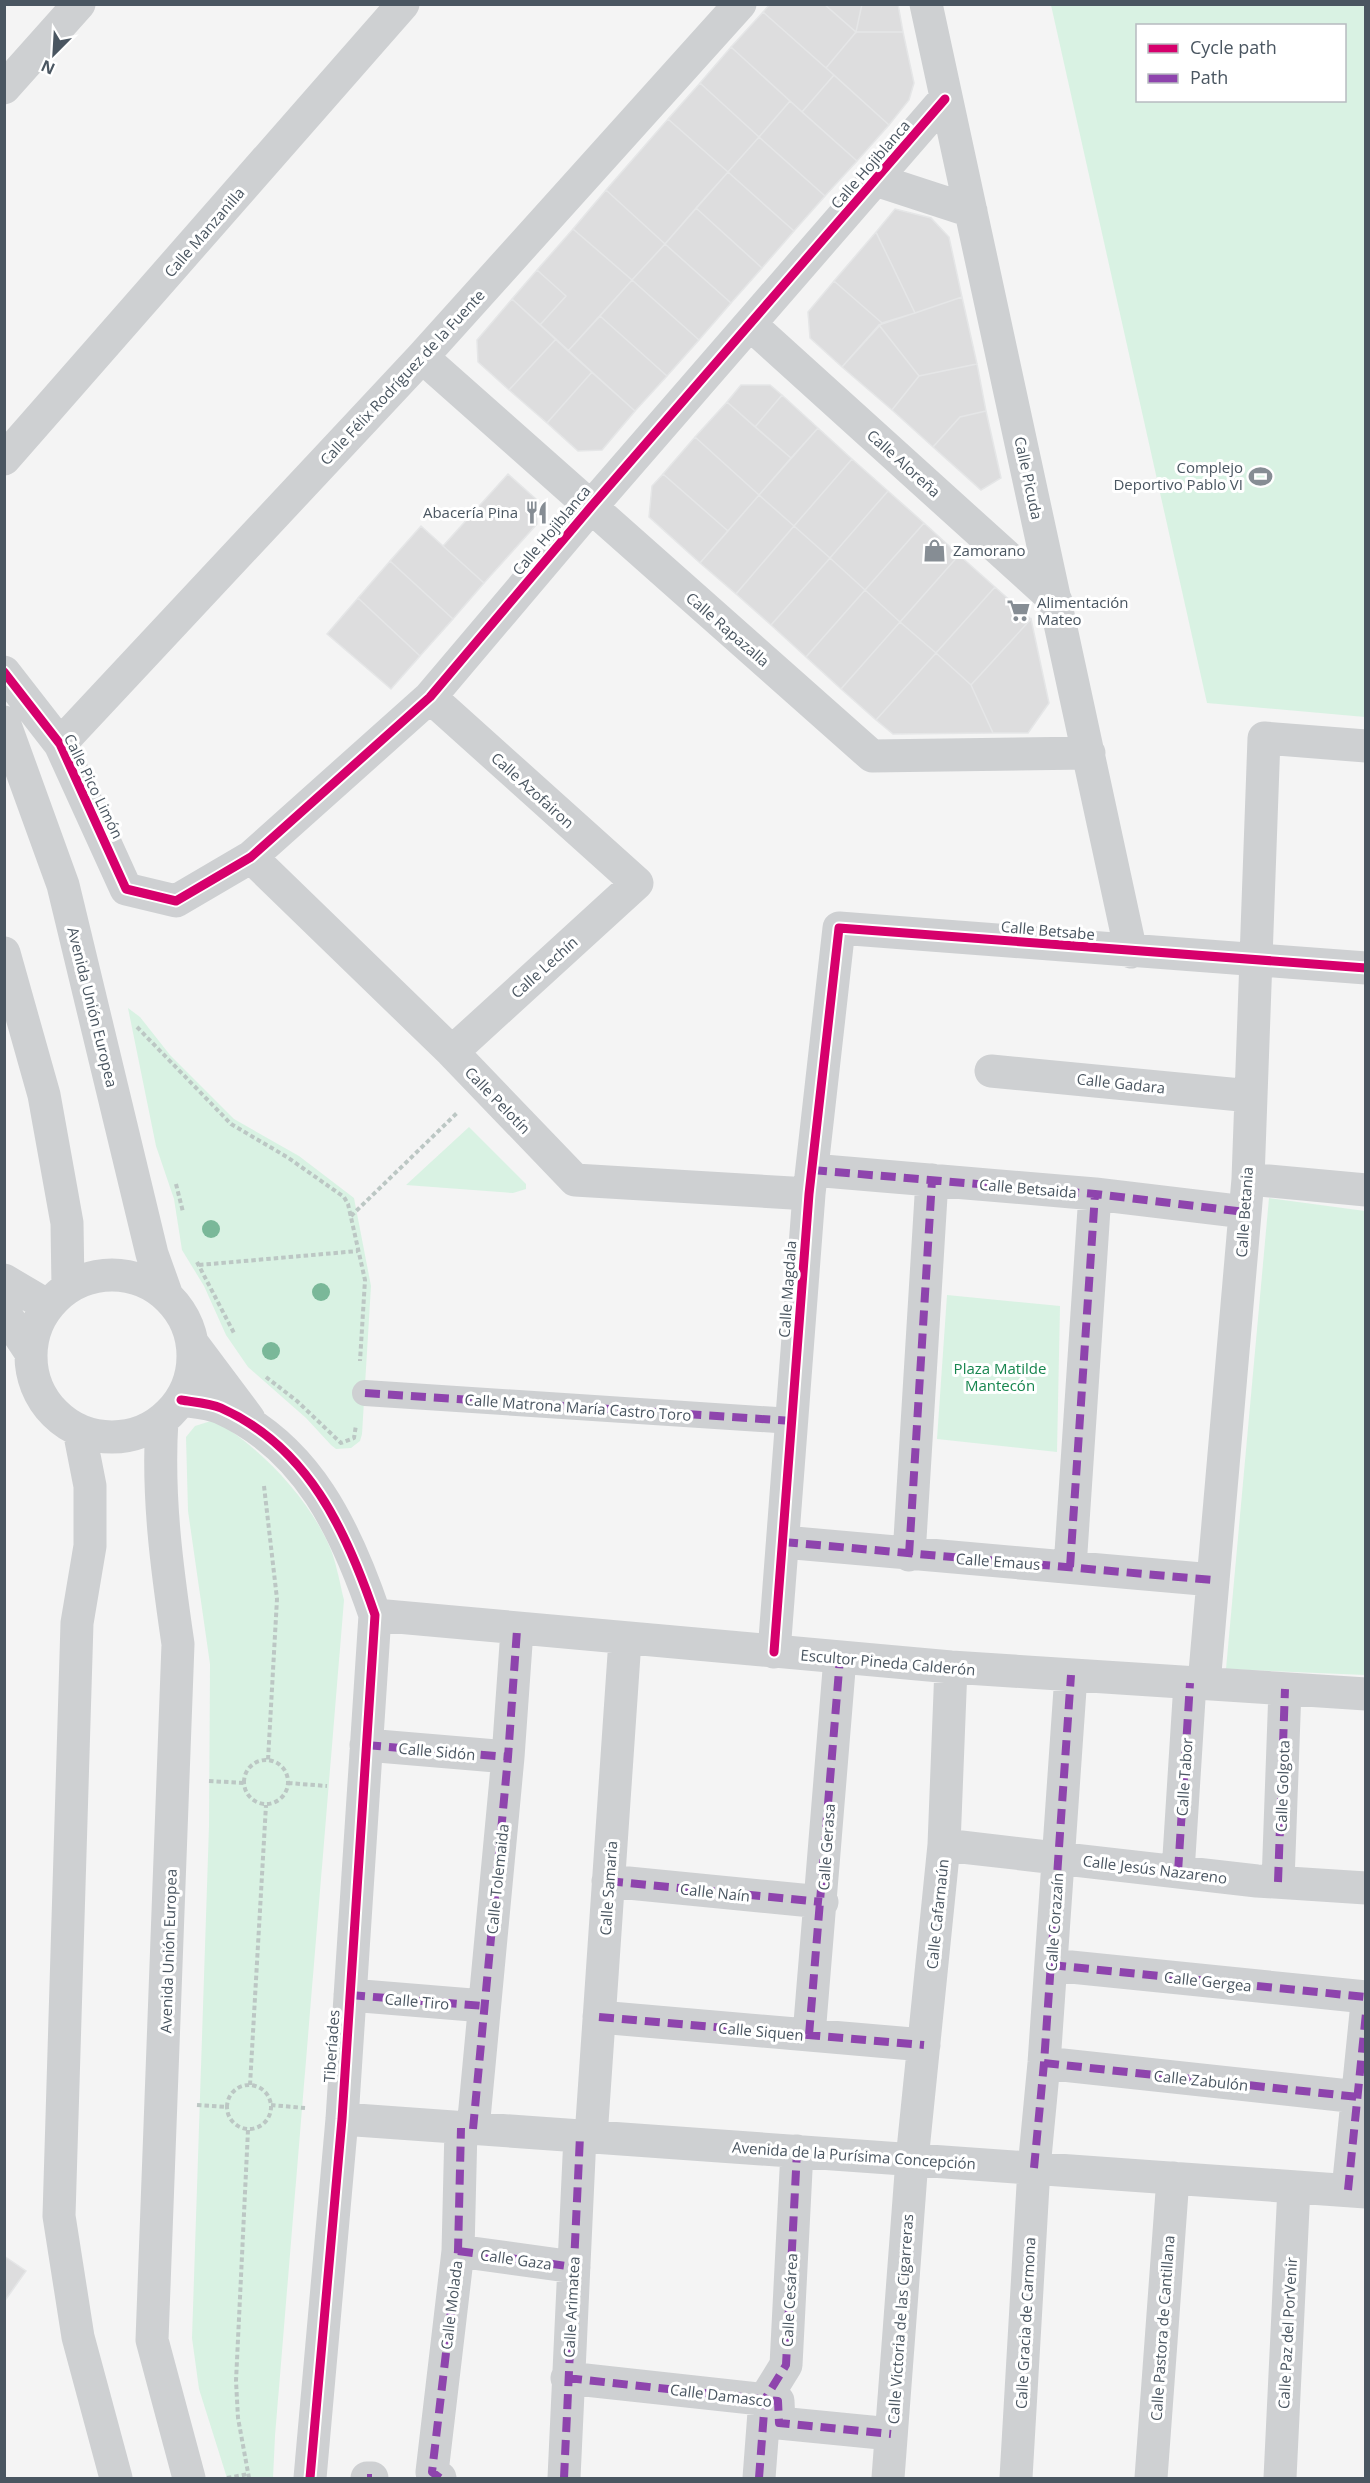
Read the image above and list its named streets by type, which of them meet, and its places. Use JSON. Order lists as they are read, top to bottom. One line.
{"streets":{"street":["Calle Hojiblanca","Calle Manzanilla","Calle Félix Rodríguez de la Fuente","Calle Aloreña","Calle Picuda","Calle Rapazalla","Calle Pico Limón","Calle Azofairon","Calle Betsabe","Calle Lechín","Avenida Unión Europea","Calle Gadara","Calle Pelotín","Calle Betsaida","Calle Betania","Calle Magdala","Calle Matrona María Castro Toro","Calle Emaus","Escultor Pineda Calderón","Calle Sidón","Calle Tabor","Calle Golgota","Calle Gerasa","Calle Jesús Nazareno","Calle Tolemaida","Calle Samaria","Calle Naín","Calle Cafarnaún","Calle Corazaín","Calle Gergea","Calle Tiro","Calle Siquen","Tiberíades","Calle Zabulón","Avenida de la Purísima Concepción","Calle Gaza","Calle Cesárea","Calle Molada","Calle Arimatea","Calle Victoria de las Cigarreras","Calle Gracia de Carmona","Calle Pastora de Cantillana","Calle Paz del PorVenir","Calle Damasco"]},"crossings":[["Calle Hojiblanca","Calle Aloreña"],["Calle Hojiblanca","Calle Picuda"],["Calle Hojiblanca","Calle Rapazalla"],["Calle Hojiblanca","Calle Pico Limón"],["Calle Hojiblanca","Calle Azofairon"],["Calle Hojiblanca","Calle Pelotín"],["Calle Félix Rodríguez de la Fuente","Calle Rapazalla"],["Calle Félix Rodríguez de la Fuente","Calle Pico Limón"],["Calle Aloreña","Calle Picuda"],["Calle Picuda","Calle Rapazalla"],["Calle Picuda","Calle Betsabe"],["Calle Azofairon","Calle Lechín"],["Calle Betsabe","Calle Betania"],["Calle Betsabe","Calle Magdala"],["Calle Lechín","Calle Pelotín"],["Calle Gadara","Calle Betania"],["Calle Pelotín","Calle Betsaida"],["Calle Pelotín","Calle Magdala"],["Calle Betsaida","Calle Betania"],["Calle Betsaida","Calle Magdala"],["Calle Betania","Calle Emaus"],["Calle Betania","Escultor Pineda Calderón"],["Calle Betania","Calle Tabor"],["Calle Magdala","Calle Matrona María Castro Toro"],["Calle Magdala","Calle Emaus"],["Calle Magdala","Escultor Pineda Calderón"],["Escultor Pineda Calderón","Calle Tabor"],["Escultor Pineda Calderón","Calle Golgota"],["Escultor Pineda Calderón","Calle Gerasa"],["Escultor Pineda Calderón","Calle Tolemaida"],["Escultor Pineda Calderón","Calle Samaria"],["Escultor Pineda Calderón","Calle Cafarnaún"],["Escultor Pineda Calderón","Calle Corazaín"],["Escultor Pineda Calderón","Tiberíades"],["Calle Sidón","Calle Tolemaida"],["Calle Sidón","Tiberíades"],["Calle Tabor","Calle Jesús Nazareno"],["Calle Golgota","Calle Jesús Nazareno"],["Calle Gerasa","Calle Naín"],["Calle Gerasa","Calle Siquen"],["Calle Jesús Nazareno","Calle Cafarnaún"],["Calle Jesús Nazareno","Calle Corazaín"],["Calle Tolemaida","Calle Tiro"],["Calle Tolemaida","Avenida de la Purísima Concepción"],["Calle Tolemaida","Calle Molada"],["Calle Samaria","Calle Naín"],["Calle Samaria","Calle Siquen"],["Calle Samaria","Avenida de la Purísima Concepción"],["Calle Samaria","Calle Arimatea"],["Calle Cafarnaún","Calle Siquen"],["Calle Cafarnaún","Avenida de la Purísima Concepción"],["Calle Cafarnaún","Calle Victoria de las Cigarreras"],["Calle Corazaín","Calle Gergea"],["Calle Corazaín","Calle Zabulón"],["Calle Corazaín","Avenida de la Purísima Concepción"],["Calle Corazaín","Calle Gracia de Carmona"],["Calle Tiro","Tiberíades"],["Tiberíades","Avenida de la Purísima Concepción"],["Avenida de la Purísima Concepción","Calle Cesárea"],["Avenida de la Purísima Concepción","Calle Molada"],["Avenida de la Purísima Concepción","Calle Arimatea"],["Avenida de la Purísima Concepción","Calle Victoria de las Cigarreras"],["Avenida de la Purísima Concepción","Calle Gracia de Carmona"],["Avenida de la Purísima Concepción","Calle Pastora de Cantillana"],["Avenida de la Purísima Concepción","Calle Paz del PorVenir"],["Calle Gaza","Calle Molada"],["Calle Gaza","Calle Arimatea"],["Calle Cesárea","Calle Damasco"],["Calle Arimatea","Calle Damasco"],["Calle Victoria de las Cigarreras","Calle Damasco"]],"parks":["Plaza Matilde Mantecón"],"places":{"sports":["Complejo Deportivo Pablo VI"],"restaurant":["Abacería Pina"],"shop":["Zamorano"],"supermarket":["Alimentación Mateo"]},"legend":["Cycle path","Path"],"north":"bottom left"}
